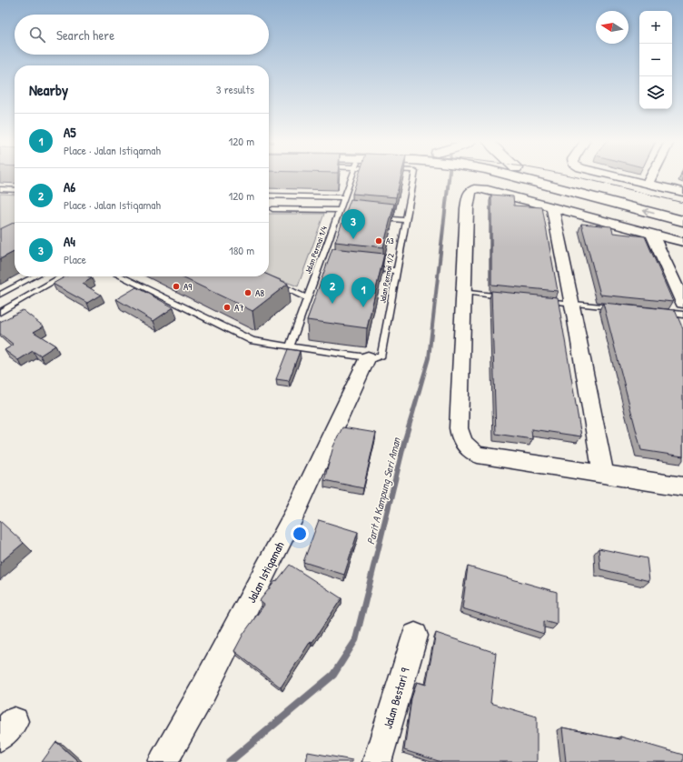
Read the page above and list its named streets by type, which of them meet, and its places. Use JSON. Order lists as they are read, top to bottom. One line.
{"streets":{"street":["Jalan Istiqamah","Jalan Bestari 9"],"lane":["Jalan Permai 1/4","Jalan Permai 1/2"]},"crossings":[["Jalan Permai 1/4","Jalan Permai 1/2"],["Jalan Permai 1/2","Jalan Istiqamah"]],"water":["Parit A Kampung Seri Aman"],"places":["A3","A9","A8","A7"],"north":"left","page":{"map_buttons":["+","−"],"search":"Search here","heading":["Nearby","3 results"],"list":[{"mark":"1","name":"A5","note":"Place · Jalan Istiqamah","value":"120 m"},{"mark":"2","name":"A6","note":"Place · Jalan Istiqamah","value":"120 m"},{"mark":"3","name":"A4","note":"Place","value":"180 m"}],"pins":["3","2","1"]}}
